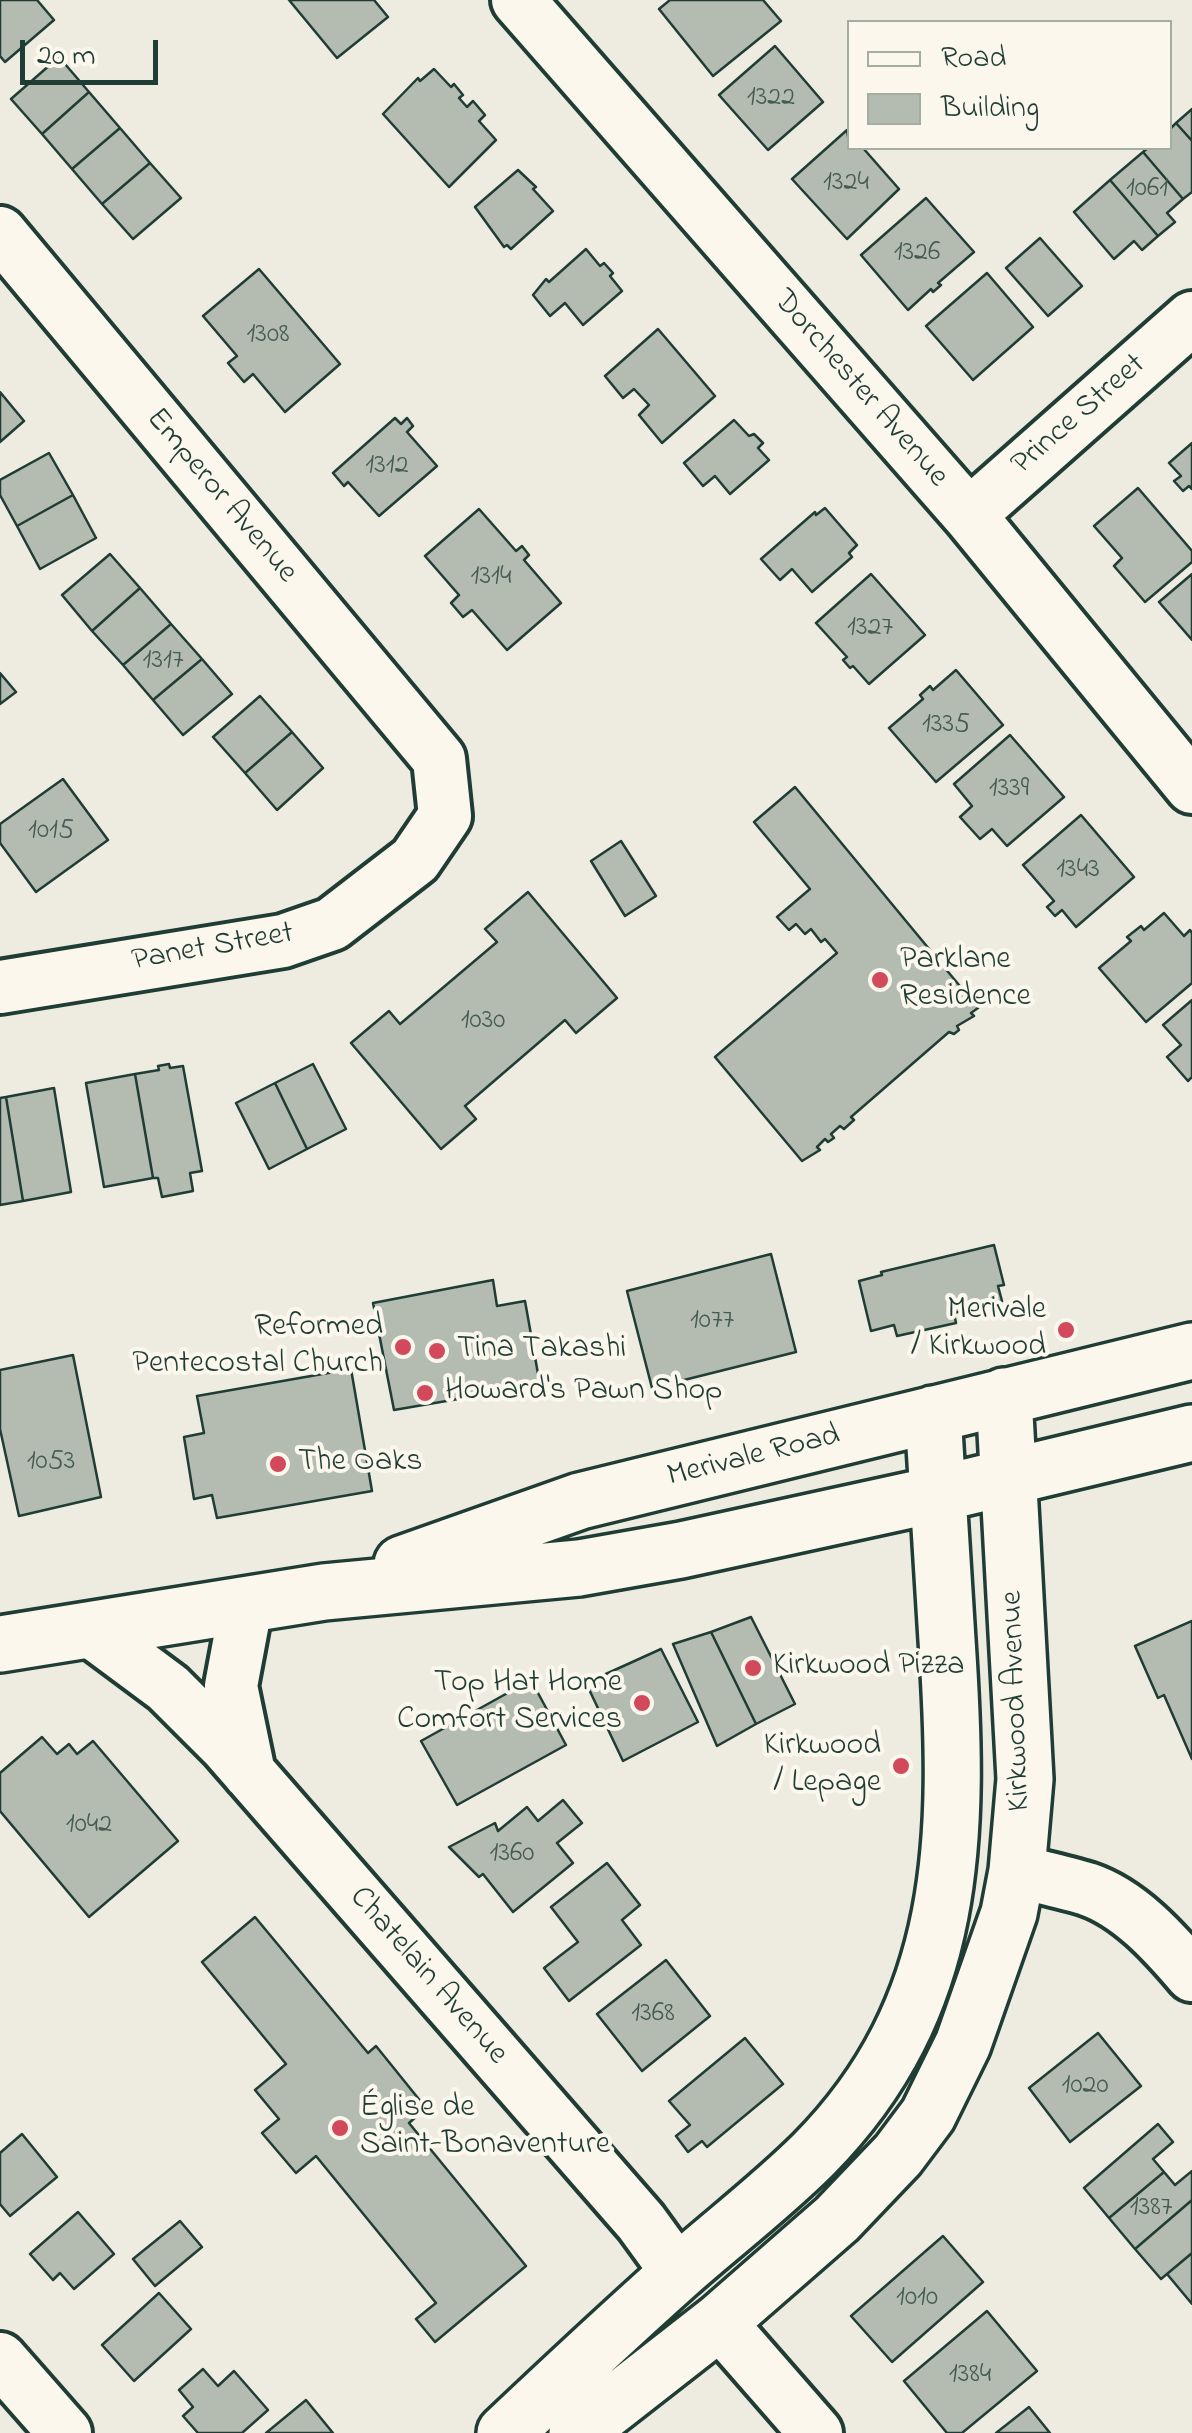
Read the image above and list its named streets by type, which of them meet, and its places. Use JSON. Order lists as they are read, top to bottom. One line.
{"streets":{"main road":["Merivale Road","Kirkwood Avenue"],"street":["Dorchester Avenue","Prince Street","Emperor Avenue","Panet Street","Chatelain Avenue"]},"crossings":[["Dorchester Avenue","Prince Street"],["Emperor Avenue","Panet Street"],["Merivale Road","Kirkwood Avenue"],["Merivale Road","Chatelain Avenue"],["Kirkwood Avenue","Chatelain Avenue"]],"places":["Parklane Residence","Merivale / Kirkwood","Reformed Pentecostal Church","Tina Takashi","Howard's Pawn Shop","The Oaks","Kirkwood Pizza","Top Hat Home Comfort Services","Kirkwood / Lepage","Église de Saint-Bonaventure"],"house_numbers":["1322","1324","1061","1326","1308","1312","1314","1327","1317","1335","1339","1015","1343","1030","1077","1053","1042","1360","1368","1020","1387","1010","1384"],"legend":["Road","Building"],"scale_bar":"20 m"}
